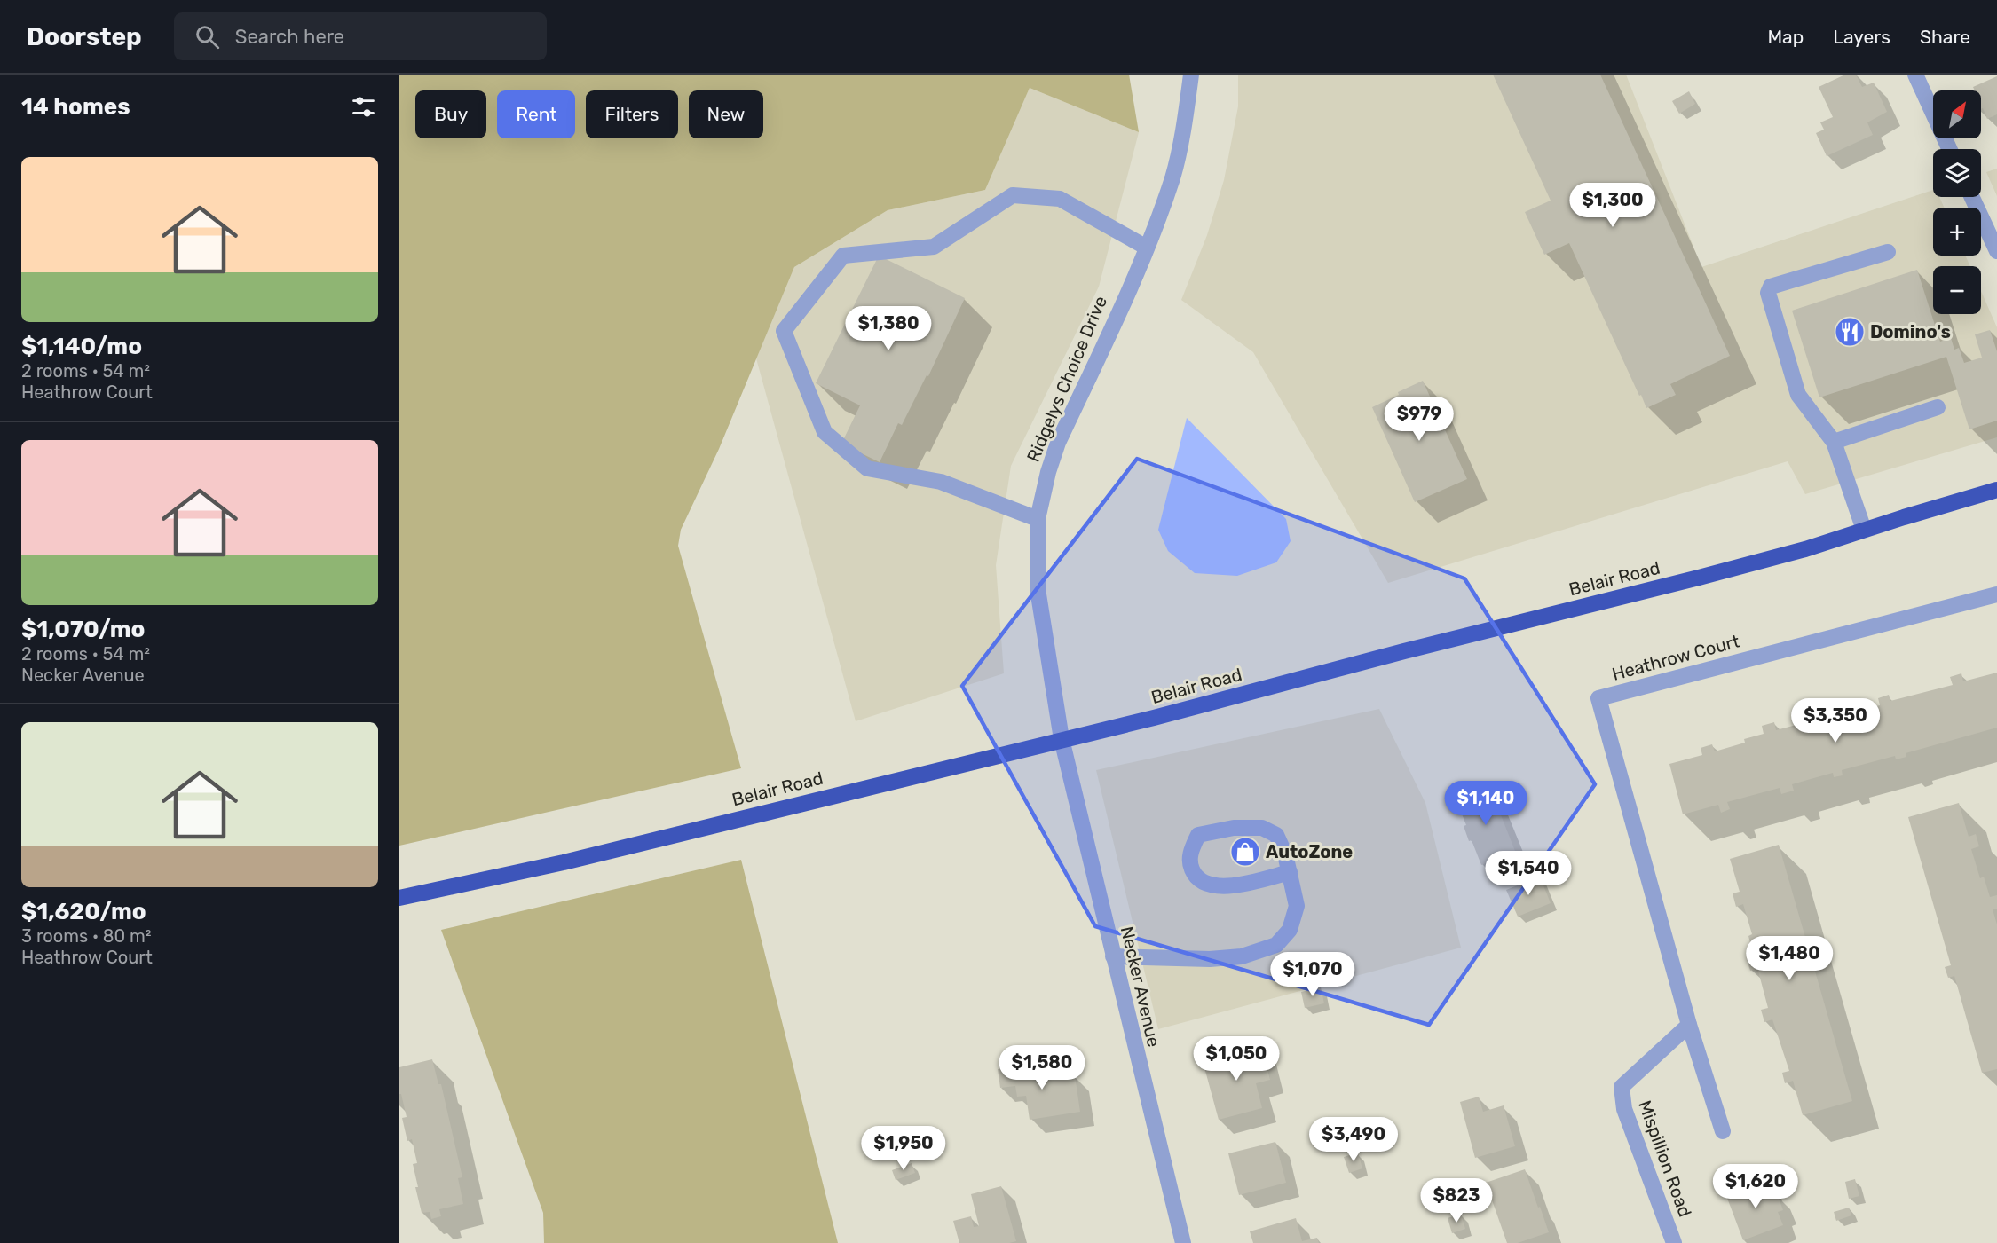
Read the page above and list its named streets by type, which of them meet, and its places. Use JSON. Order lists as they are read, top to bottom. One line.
{"streets":{"highway":["Belair Road"],"street":["Ridgelys Choice Drive","Heathrow Court","Necker Avenue","Mispillion Road"]},"crossings":[["Ridgelys Choice Drive","Belair Road"],["Ridgelys Choice Drive","Necker Avenue"],["Belair Road","Necker Avenue"],["Heathrow Court","Mispillion Road"]],"places":{"restaurant":["Domino's"],"shop":["AutoZone"]},"north":"top right","page":{"header":"Doorstep","search":"Search here","nav":["Map","Layers","Share"],"heading":"14 homes","map_buttons":["+","−"],"chip":["Buy","Rent","Filters","New"],"list":[{"name":"$1,140/mo","note":"2 rooms · 54 m² · Heathrow Court"},{"name":"$1,070/mo","note":"2 rooms · 54 m² · Necker Avenue"},{"name":"$1,620/mo","note":"3 rooms · 80 m² · Heathrow Court"}],"price":["$1,300","$1,380","$979","$3,350","$1,140","$1,540","$1,480","$1,070","$1,050","$1,580","$3,490","$1,950","$1,620","$823"]}}
